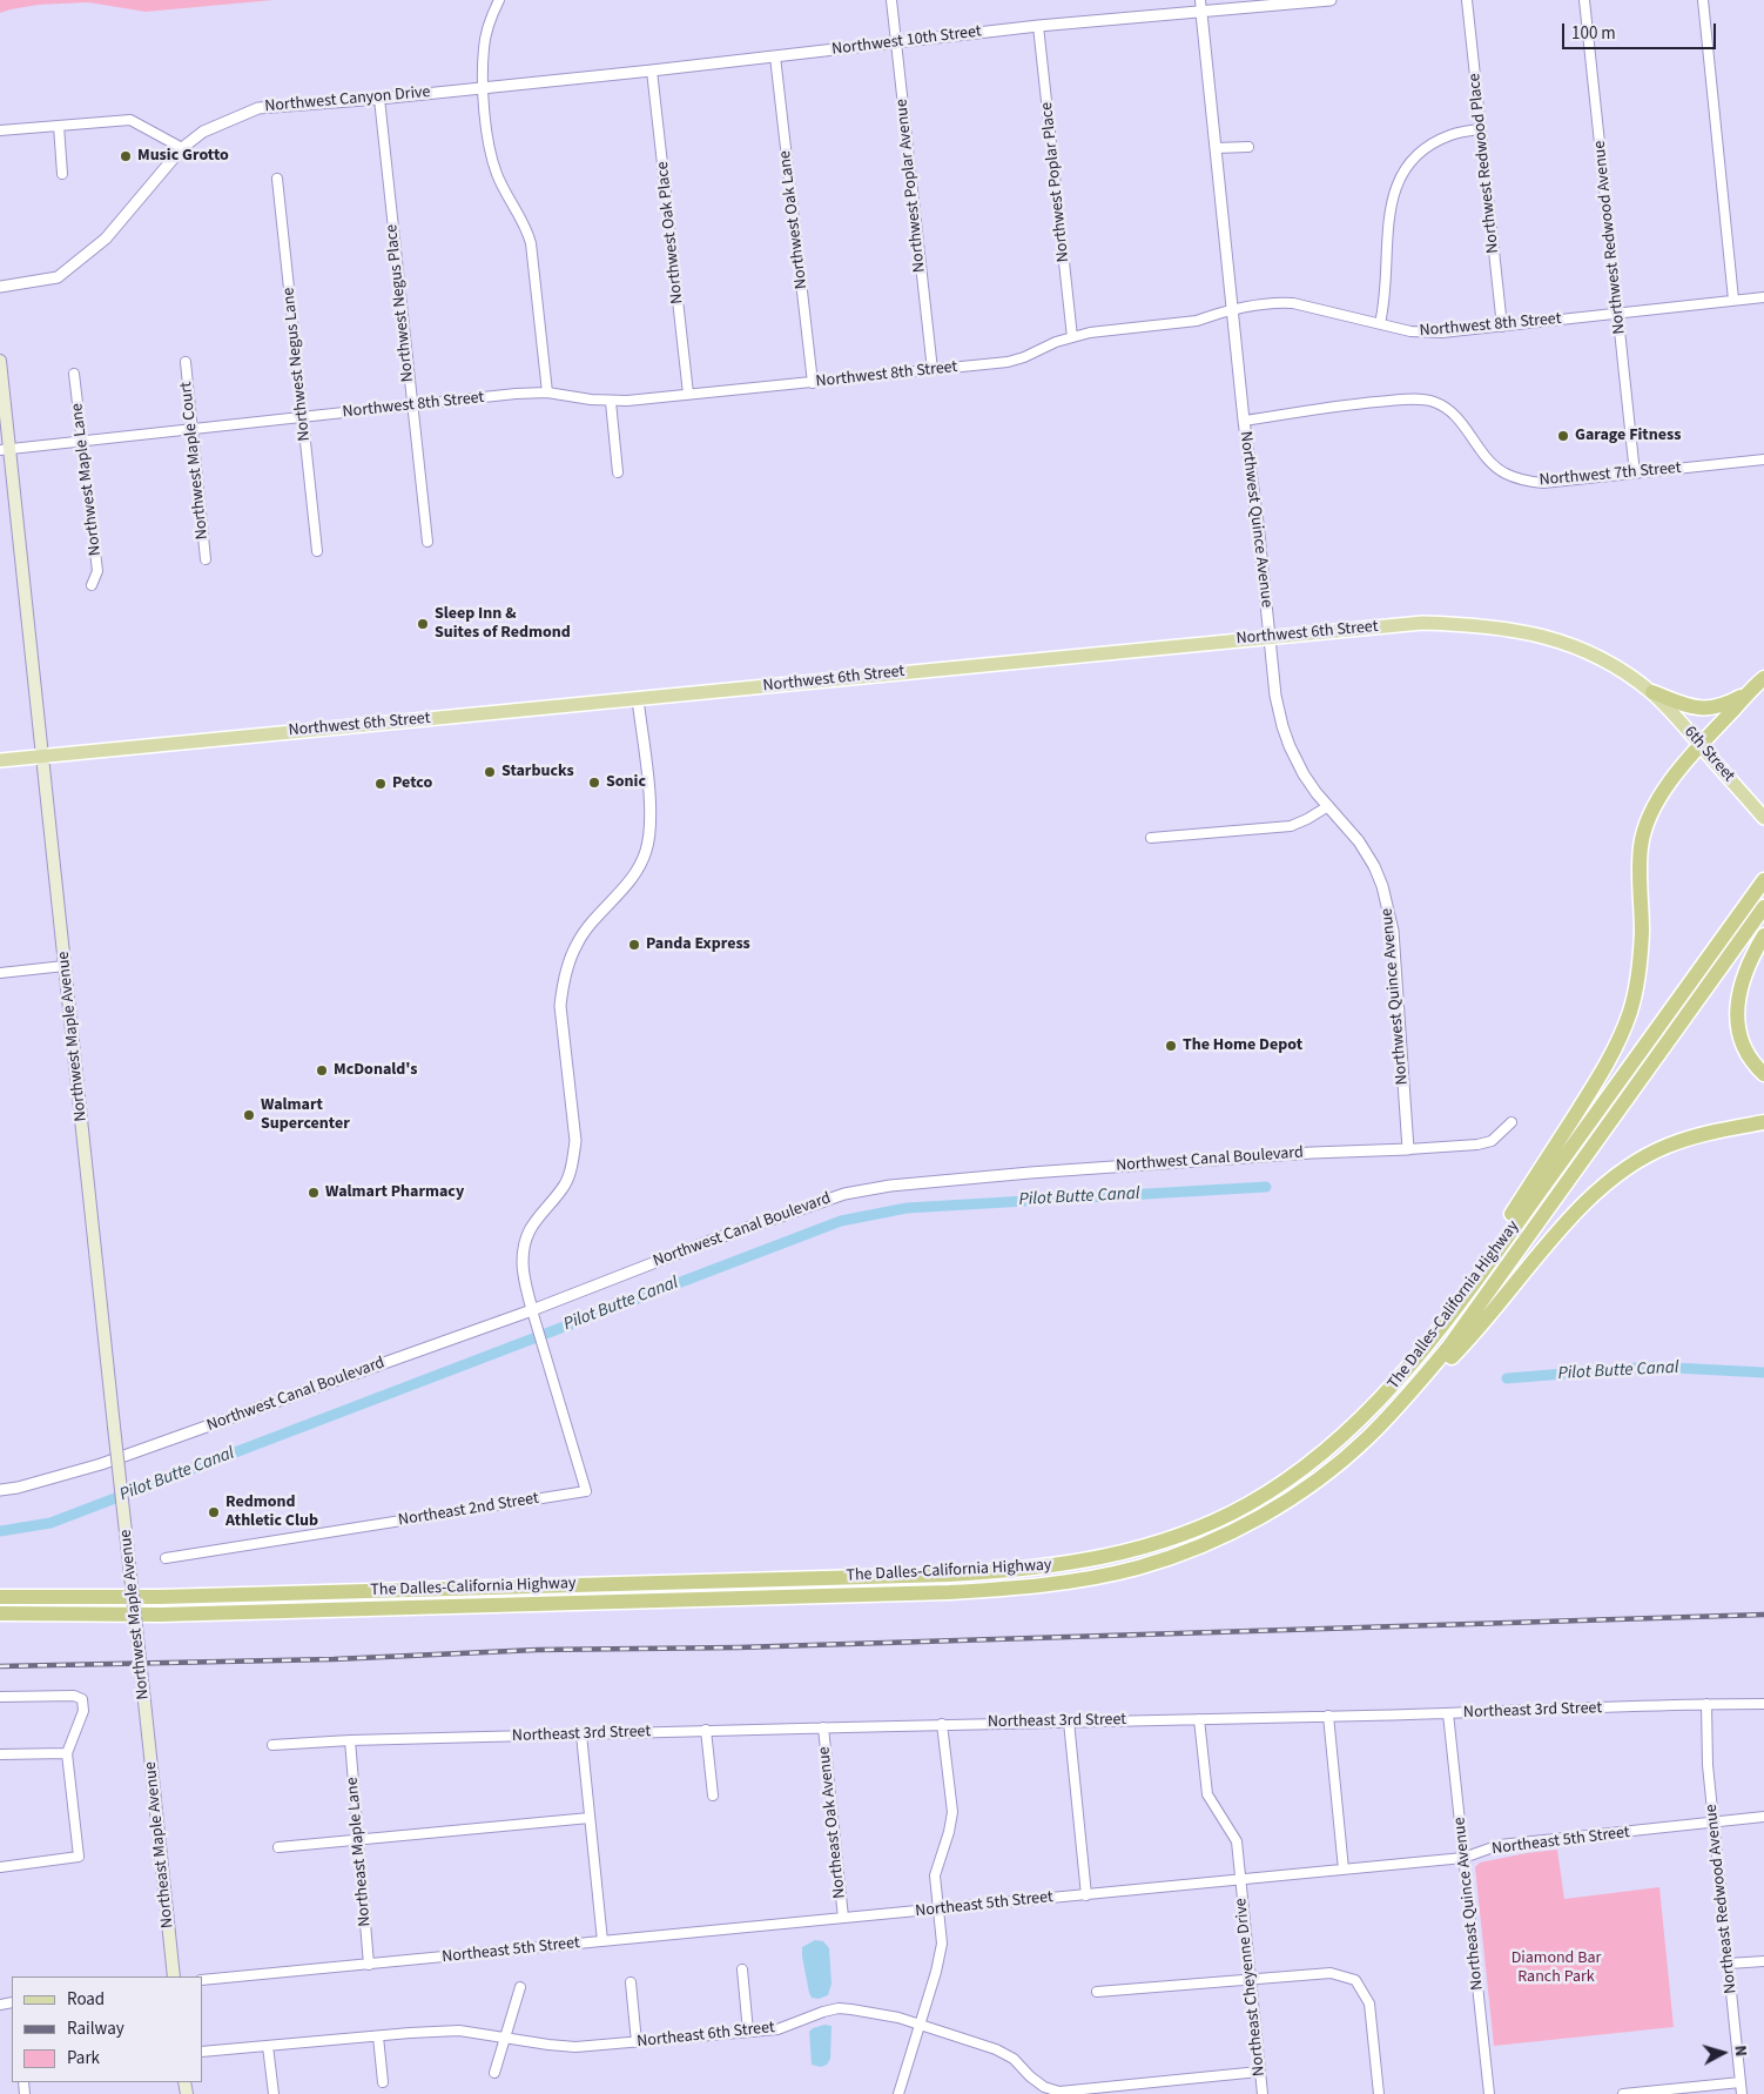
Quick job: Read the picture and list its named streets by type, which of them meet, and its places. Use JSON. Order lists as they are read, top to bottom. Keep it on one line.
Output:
{"streets":{"highway":["The Dalles-California Highway"],"main road":["Northwest 6th Street","6th Street","Northwest Maple Avenue","Northeast Maple Avenue"],"street":["Northwest 10th Street","Northwest Canyon Drive","Northwest Redwood Place","Northwest Poplar Place","Northwest Poplar Avenue","Northwest Oak Lane","Northwest Oak Place","Northwest Redwood Avenue","Northwest Negus Place","Northwest 8th Street","Northwest Negus Lane","Northwest Maple Court","Northwest 7th Street","Northwest Maple Lane","Northwest Quince Avenue","Northwest Canal Boulevard","Northeast 2nd Street","Northeast 3rd Street","Northeast Oak Avenue","Northeast 5th Street","Northeast Maple Lane","Northeast Redwood Avenue","Northeast Quince Avenue","Northeast Cheyenne Drive","Northeast 6th Street"]},"crossings":[["Northwest 10th Street","Northwest Canyon Drive"],["Northwest 10th Street","Northwest Poplar Place"],["Northwest 10th Street","Northwest Poplar Avenue"],["Northwest 10th Street","Northwest Oak Lane"],["Northwest 10th Street","Northwest Oak Place"],["Northwest 10th Street","Northwest Quince Avenue"],["Northwest Canyon Drive","Northwest Negus Place"],["Northwest Redwood Place","Northwest 8th Street"],["Northwest Poplar Place","Northwest 8th Street"],["Northwest Poplar Avenue","Northwest 8th Street"],["Northwest Oak Lane","Northwest 8th Street"],["Northwest Oak Place","Northwest 8th Street"],["Northwest Redwood Avenue","Northwest 8th Street"],["Northwest Redwood Avenue","Northwest 7th Street"],["Northwest Negus Place","Northwest 8th Street"],["Northwest 8th Street","Northwest Negus Lane"],["Northwest 8th Street","Northwest Maple Court"],["Northwest 8th Street","Northwest Maple Lane"],["Northwest 8th Street","Northwest Quince Avenue"],["Northwest 8th Street","Northwest Maple Avenue"],["Northwest 7th Street","Northwest Quince Avenue"],["Northwest Quince Avenue","Northwest 6th Street"],["Northwest Quince Avenue","Northwest Canal Boulevard"],["Northwest 6th Street","6th Street"],["Northwest 6th Street","Northwest Maple Avenue"],["Northwest Maple Avenue","Northeast Maple Avenue"],["Northwest Canal Boulevard","Northeast 2nd Street"],["Northeast 3rd Street","Northeast Oak Avenue"],["Northeast 3rd Street","Northeast Maple Lane"],["Northeast 3rd Street","Northeast Redwood Avenue"],["Northeast 3rd Street","Northeast Quince Avenue"],["Northeast 3rd Street","Northeast Cheyenne Drive"],["Northeast Oak Avenue","Northeast 5th Street"],["Northeast 5th Street","Northeast Maple Lane"],["Northeast 5th Street","Northeast Redwood Avenue"],["Northeast 5th Street","Northeast Quince Avenue"],["Northeast 5th Street","Northeast Cheyenne Drive"],["Northeast Cheyenne Drive","Northeast 6th Street"]],"water":["Pilot Butte Canal"],"parks":["Diamond Bar Ranch Park"],"places":["Music Grotto","Garage Fitness","Sleep Inn & Suites of Redmond","Starbucks","Sonic","Petco","Panda Express","The Home Depot","McDonald's","Walmart Supercenter","Walmart Pharmacy","Redmond Athletic Club"],"legend":["Road","Railway","Park"],"scale_bar":"100 m","north":"right"}
